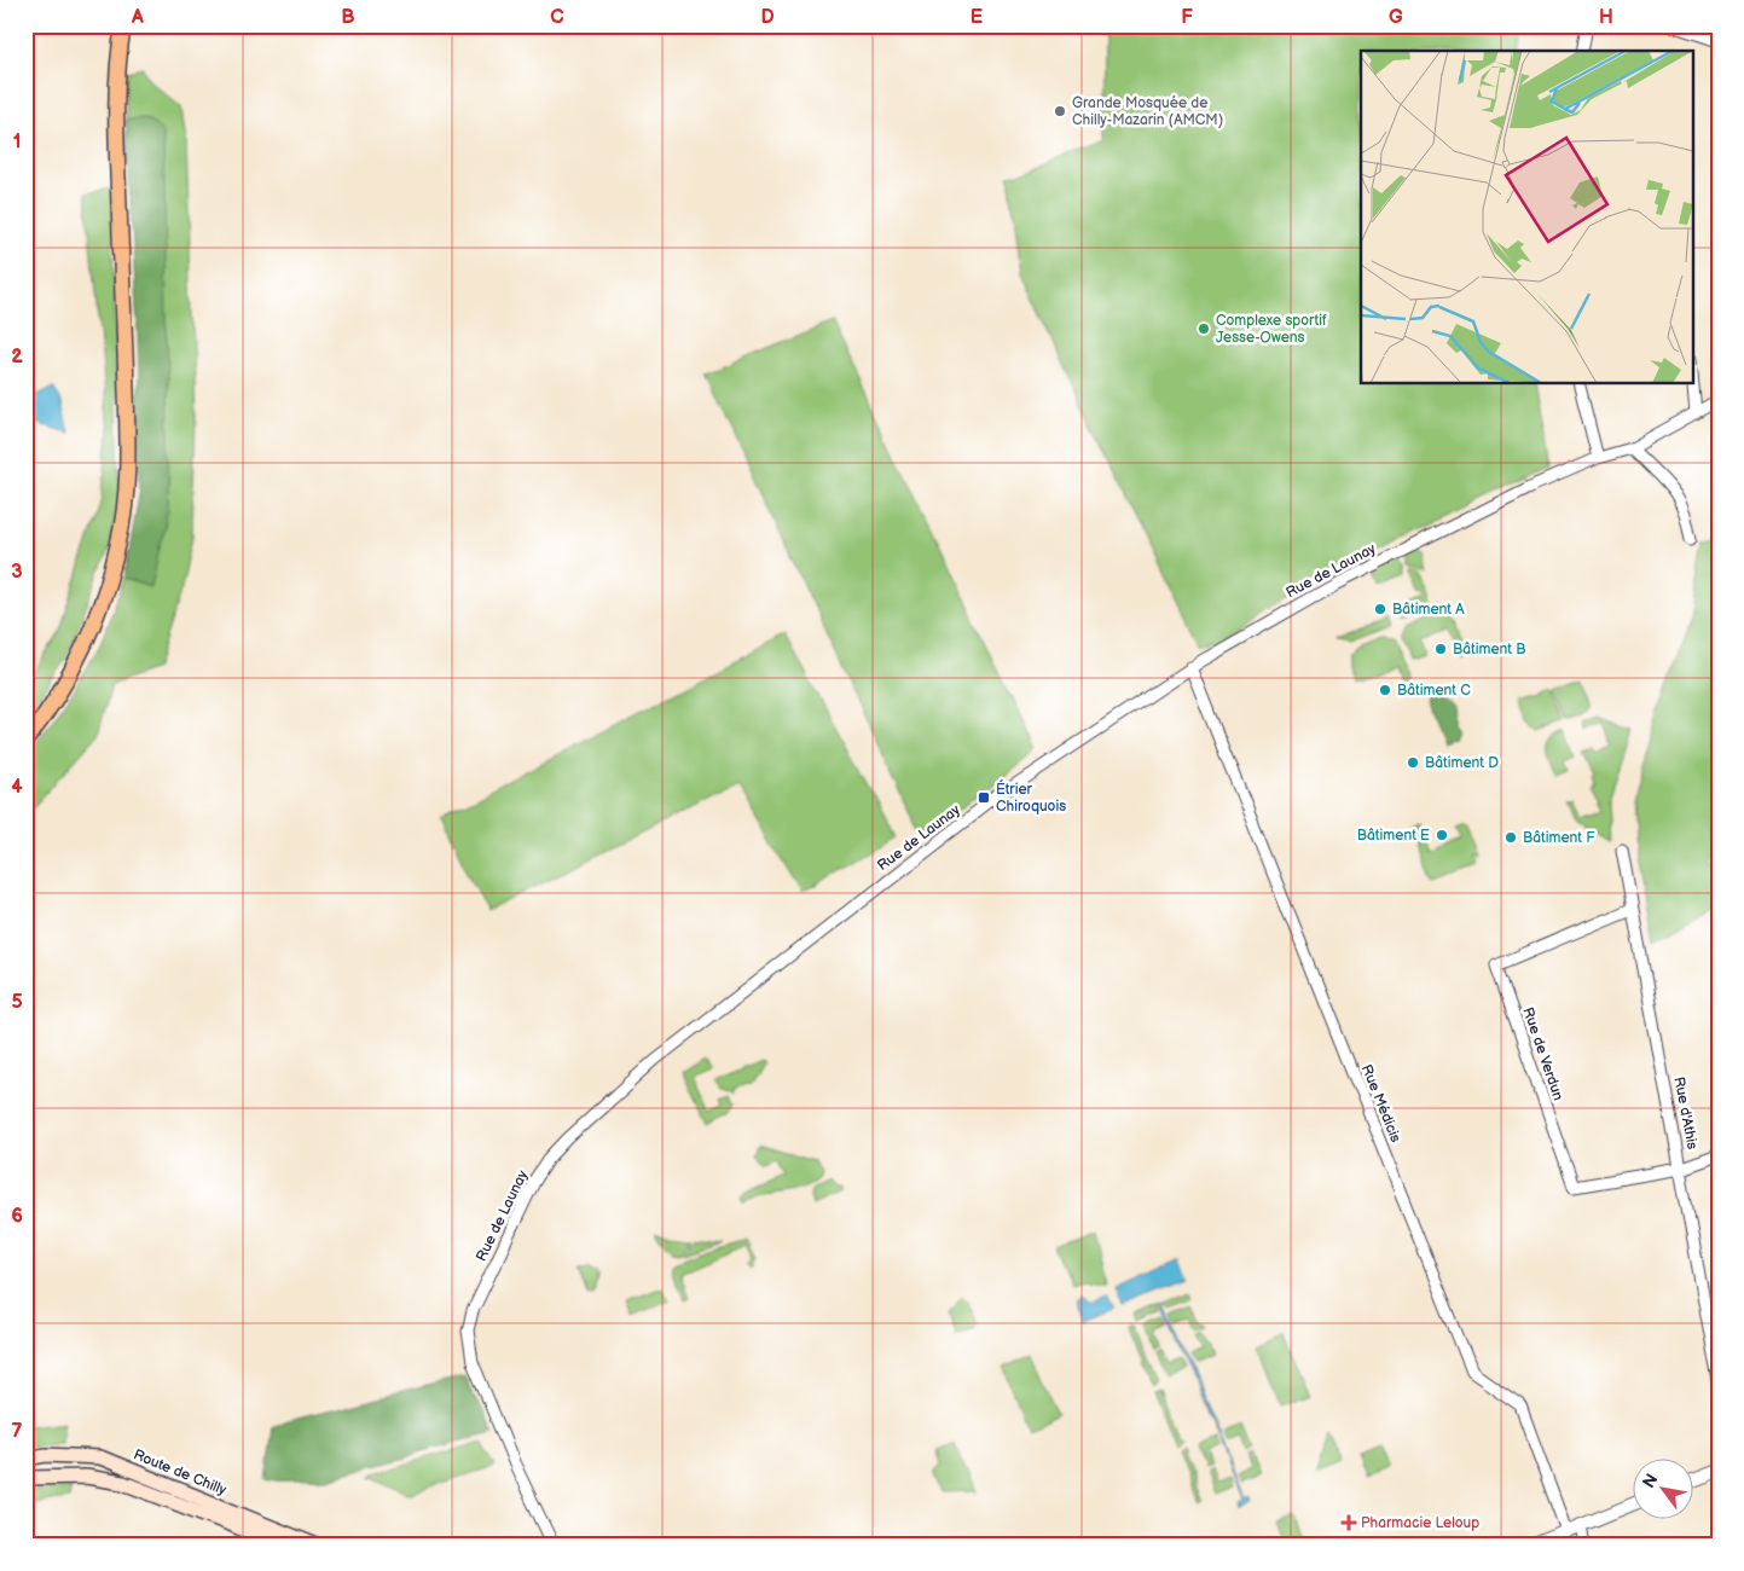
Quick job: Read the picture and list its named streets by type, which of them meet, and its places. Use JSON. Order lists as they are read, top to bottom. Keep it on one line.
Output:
{"streets":{"main road":["Route de Chilly"],"street":["Rue de Launay","Rue de Verdun","Rue Médicis","Rue d'Athis"]},"crossings":[["Rue de Launay","Rue Médicis"],["Rue de Verdun","Rue d'Athis"]],"places":{"other":["Grande Mosquée de Chilly-Mazarin (AMCM)","Complexe sportif Jesse-Owens","Bâtiment A","Bâtiment B","Bâtiment C","Bâtiment D","Bâtiment E","Bâtiment F"],"transit":["Étrier Chiroquois"],"health":["Pharmacie Leloup"]},"north":"top left","grid":{"columns":["A","B","C","D","E","F","G","H"],"rows":["1","2","3","4","5","6","7"]}}
